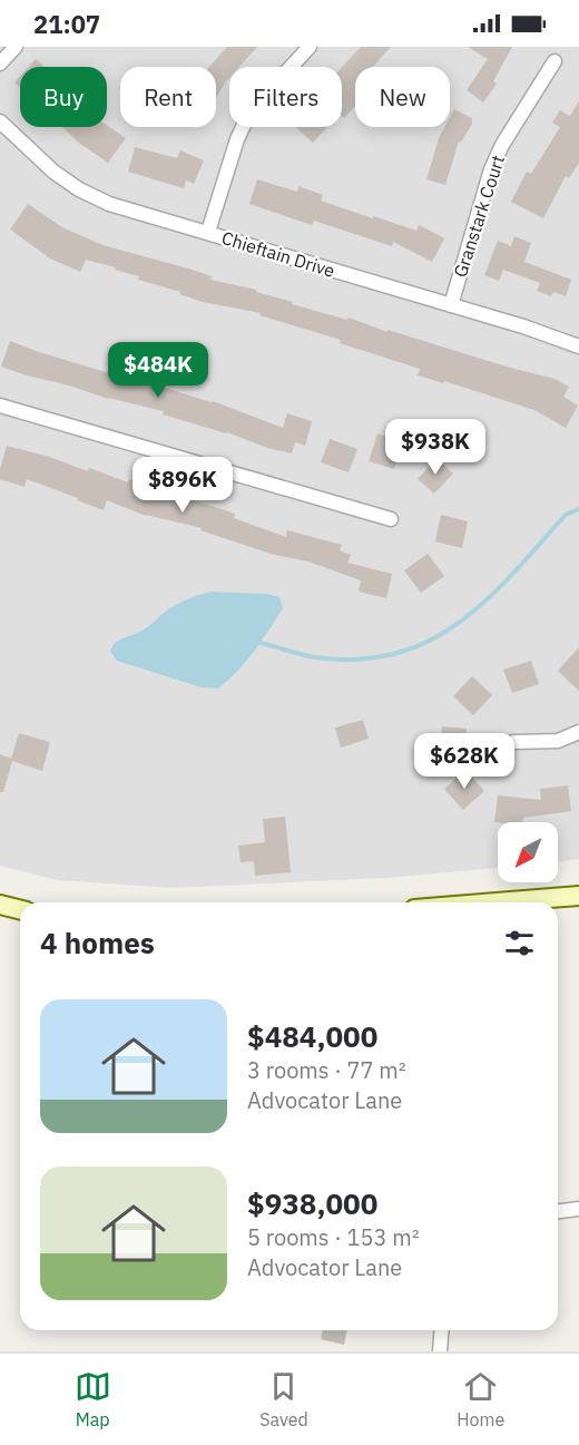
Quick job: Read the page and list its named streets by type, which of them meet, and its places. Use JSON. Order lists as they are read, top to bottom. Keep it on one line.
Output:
{"streets":{"street":["Granstark Court","Chieftain Drive"]},"crossings":[["Granstark Court","Chieftain Drive"]],"north":"bottom left","page":{"status":"21:07","chip":["Buy","Rent","Filters","New"],"price":["$484K","$938K","$896K","$628K"],"heading":"4 homes","list":[{"name":"$484,000","note":"3 rooms · 77 m² · Advocator Lane"},{"name":"$938,000","note":"5 rooms · 153 m² · Advocator Lane"}],"tabs":["Map","Saved","Home"]}}
